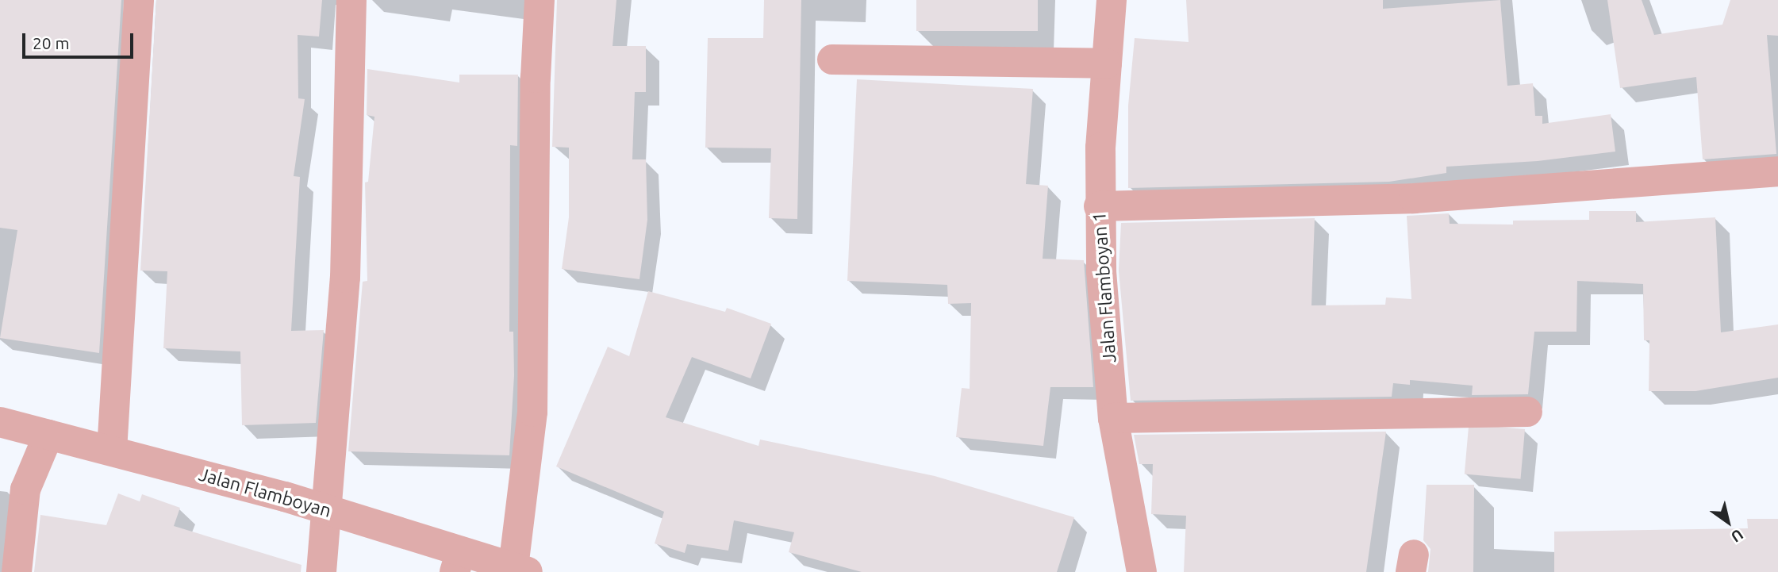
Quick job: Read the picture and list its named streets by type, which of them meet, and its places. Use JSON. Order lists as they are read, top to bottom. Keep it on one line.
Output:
{"streets":{"street":["Jalan Flamboyan 1","Jalan Flamboyan"]},"scale_bar":"20 m","north":"bottom right"}
